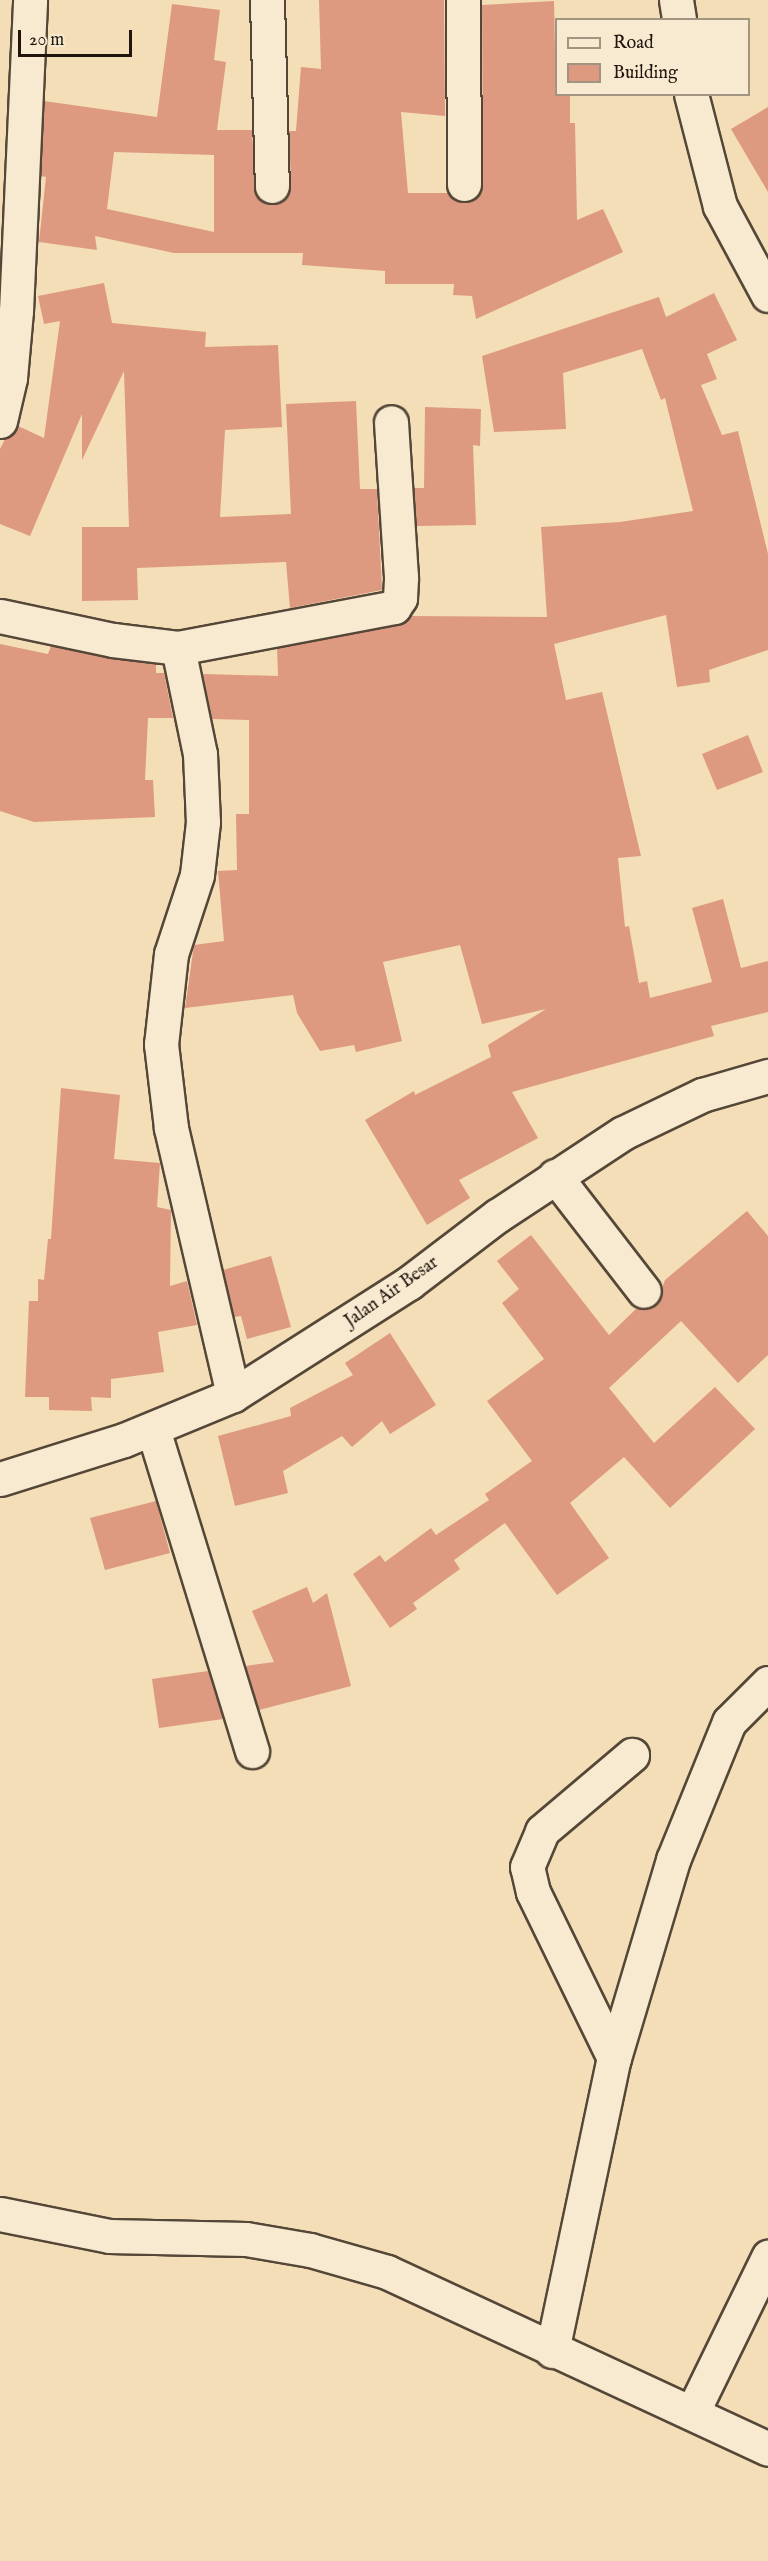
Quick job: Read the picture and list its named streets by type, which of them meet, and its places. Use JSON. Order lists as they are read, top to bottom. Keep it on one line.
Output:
{"streets":{"street":["Jalan Air Besar"]},"legend":["Road","Building"],"scale_bar":"20 m"}
